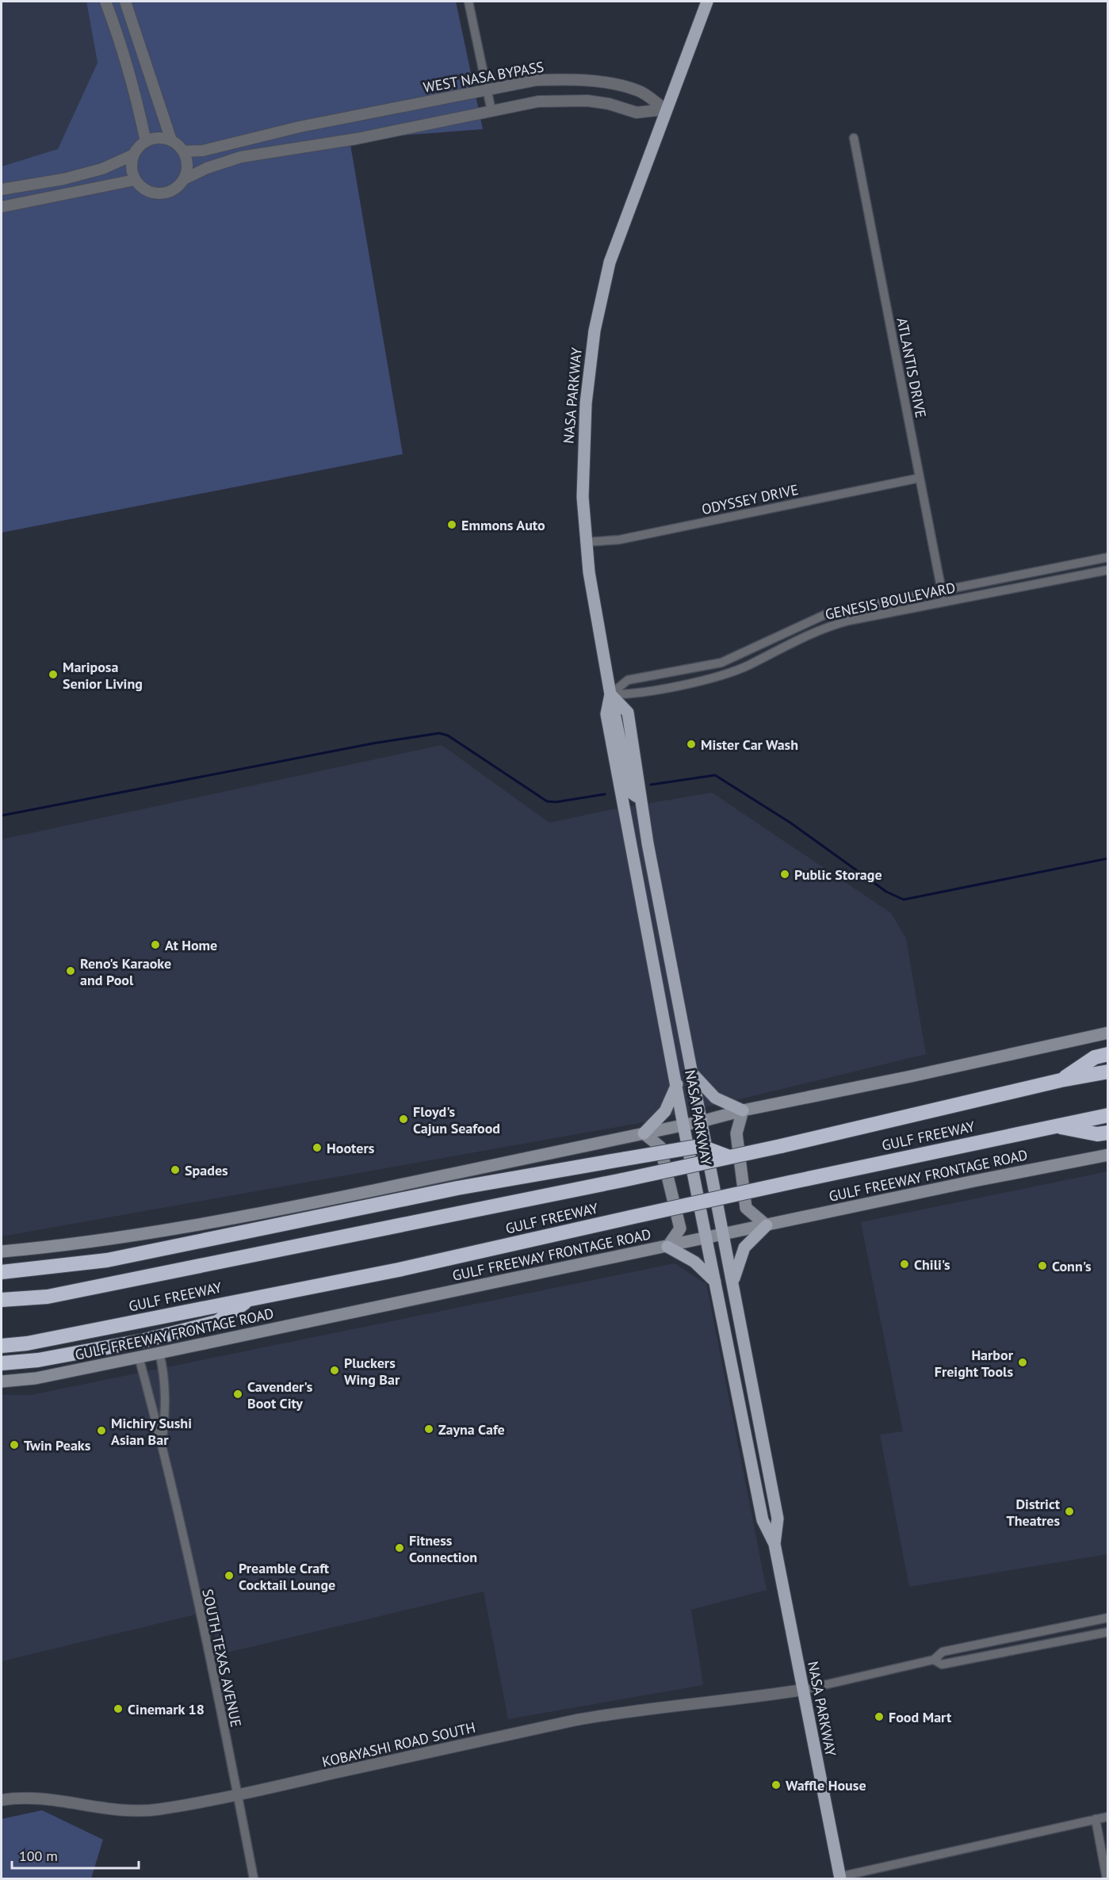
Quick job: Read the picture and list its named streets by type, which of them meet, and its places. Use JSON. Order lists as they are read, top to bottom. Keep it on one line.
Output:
{"streets":{"highway":["GULF FREEWAY"],"main road":["NASA PARKWAY","GULF FREEWAY FRONTAGE ROAD"],"street":["WEST NASA BYPASS","ATLANTIS DRIVE","ODYSSEY DRIVE","GENESIS BOULEVARD","SOUTH TEXAS AVENUE","KOBAYASHI ROAD SOUTH"]},"crossings":[["WEST NASA BYPASS","NASA PARKWAY"],["ATLANTIS DRIVE","ODYSSEY DRIVE"],["ATLANTIS DRIVE","GENESIS BOULEVARD"],["NASA PARKWAY","ODYSSEY DRIVE"],["NASA PARKWAY","GENESIS BOULEVARD"],["NASA PARKWAY","GULF FREEWAY FRONTAGE ROAD"],["NASA PARKWAY","KOBAYASHI ROAD SOUTH"],["GULF FREEWAY FRONTAGE ROAD","SOUTH TEXAS AVENUE"],["SOUTH TEXAS AVENUE","KOBAYASHI ROAD SOUTH"]],"places":["Emmons Auto","Mariposa Senior Living","Mister Car Wash","Public Storage","At Home","Reno's Karaoke and Pool","Floyd's Cajun Seafood","Hooters","Spades","Chili's","Conn's","Harbor Freight Tools","Pluckers Wing Bar","Cavender's Boot City","Zayna Cafe","Michiry Sushi Asian Bar","Twin Peaks","District Theatres","Fitness Connection","Preamble Craft Cocktail Lounge","Cinemark 18","Food Mart","Waffle House"],"scale_bar":"100 m"}
